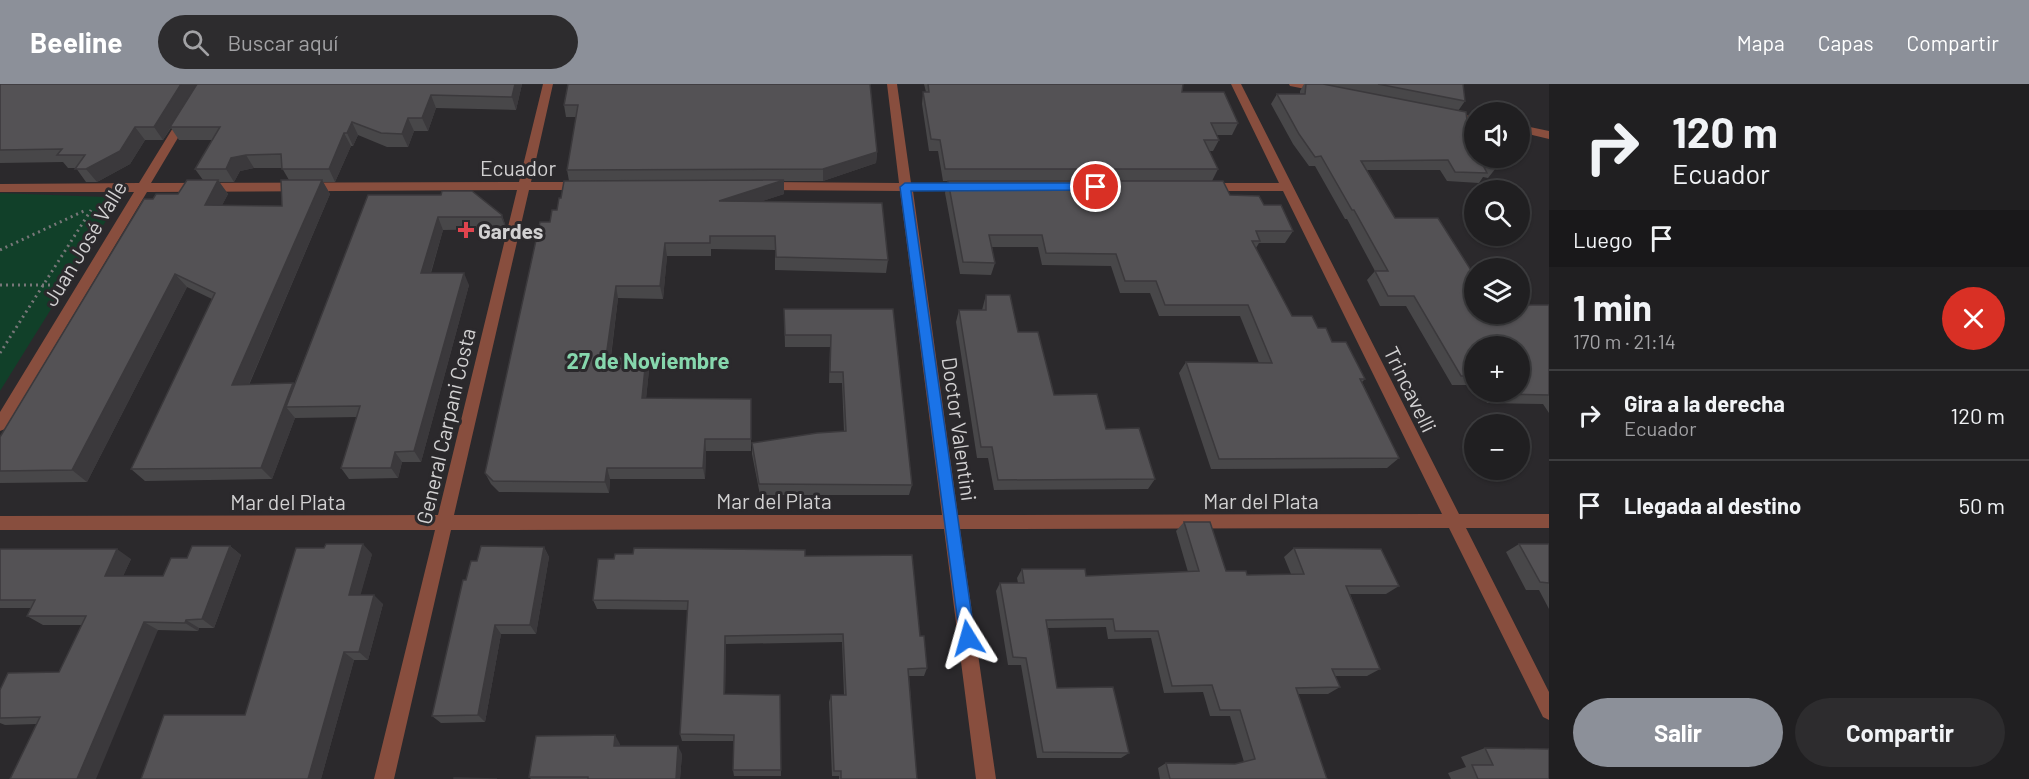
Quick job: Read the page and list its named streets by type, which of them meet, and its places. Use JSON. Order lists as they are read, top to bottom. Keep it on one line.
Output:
{"streets":{"street":["Ecuador","Juan José Valle","Trincavelli","General Carpani Costa","Doctor Valentini","Mar del Plata"]},"crossings":[["Ecuador","Juan José Valle"],["Ecuador","General Carpani Costa"],["Trincavelli","Mar del Plata"],["General Carpani Costa","Mar del Plata"],["Doctor Valentini","Mar del Plata"]],"districts":["27 de Noviembre"],"places":{"health":["Gardes"]},"page":{"header":"Beeline","search":"Buscar aquí","nav":["Mapa","Capas","Compartir"],"turn":["120 m","Ecuador"],"map_buttons":["+","−"],"then":"Luego","heading":["1 min","170 m · 21:14"],"list":[{"name":"Gira a la derecha","note":"Ecuador","value":"120 m"},{"name":"Llegada al destino","value":"50 m"}],"buttons":["Salir","Compartir"]}}
